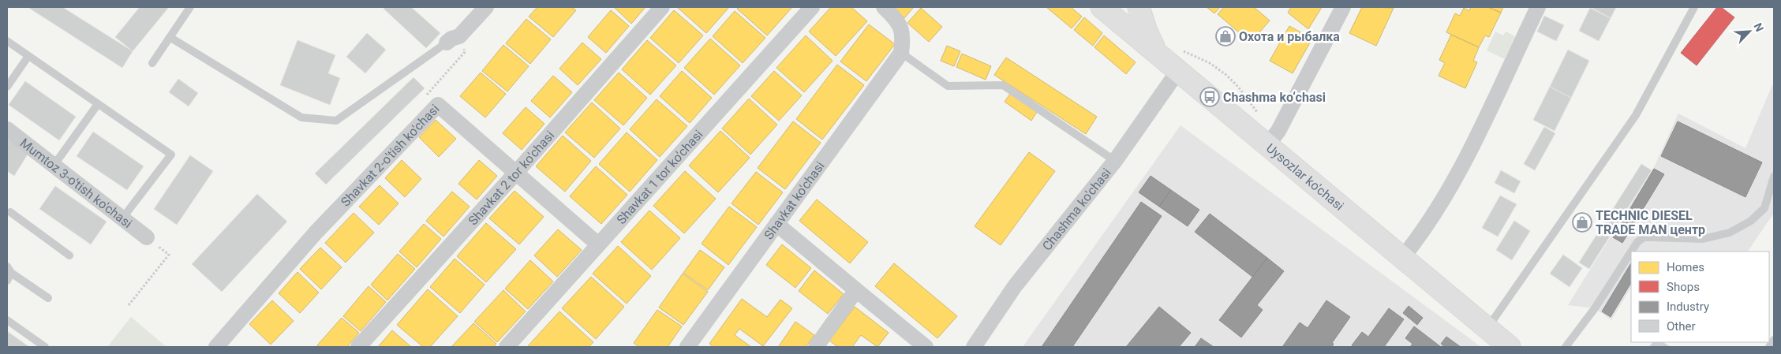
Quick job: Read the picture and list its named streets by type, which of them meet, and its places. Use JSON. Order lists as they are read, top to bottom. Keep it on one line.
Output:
{"streets":{"main road":["Uysozlar ko'chasi"],"street":["Shavkat 2-o'tish ko'chasi","Shavkat 1 tor ko'chasi","Shavkat 2 tor ko'chasi","Mumtoz 3-o'tish ko'chasi","Shavkat ko'chasi","Chashma ko'chasi"]},"crossings":[["Shavkat 2-o'tish ko'chasi","Shavkat 1 tor ko'chasi"],["Shavkat 2-o'tish ko'chasi","Shavkat 2 tor ko'chasi"],["Uysozlar ko'chasi","Chashma ko'chasi"]],"places":{"shop":["Охота и рыбалка","TECHNIC DIESEL TRADE MAN центр"],"bus stop":["Chashma ko‘chasi"]},"legend":["Homes","Shops","Industry","Other"],"north":"top right"}
